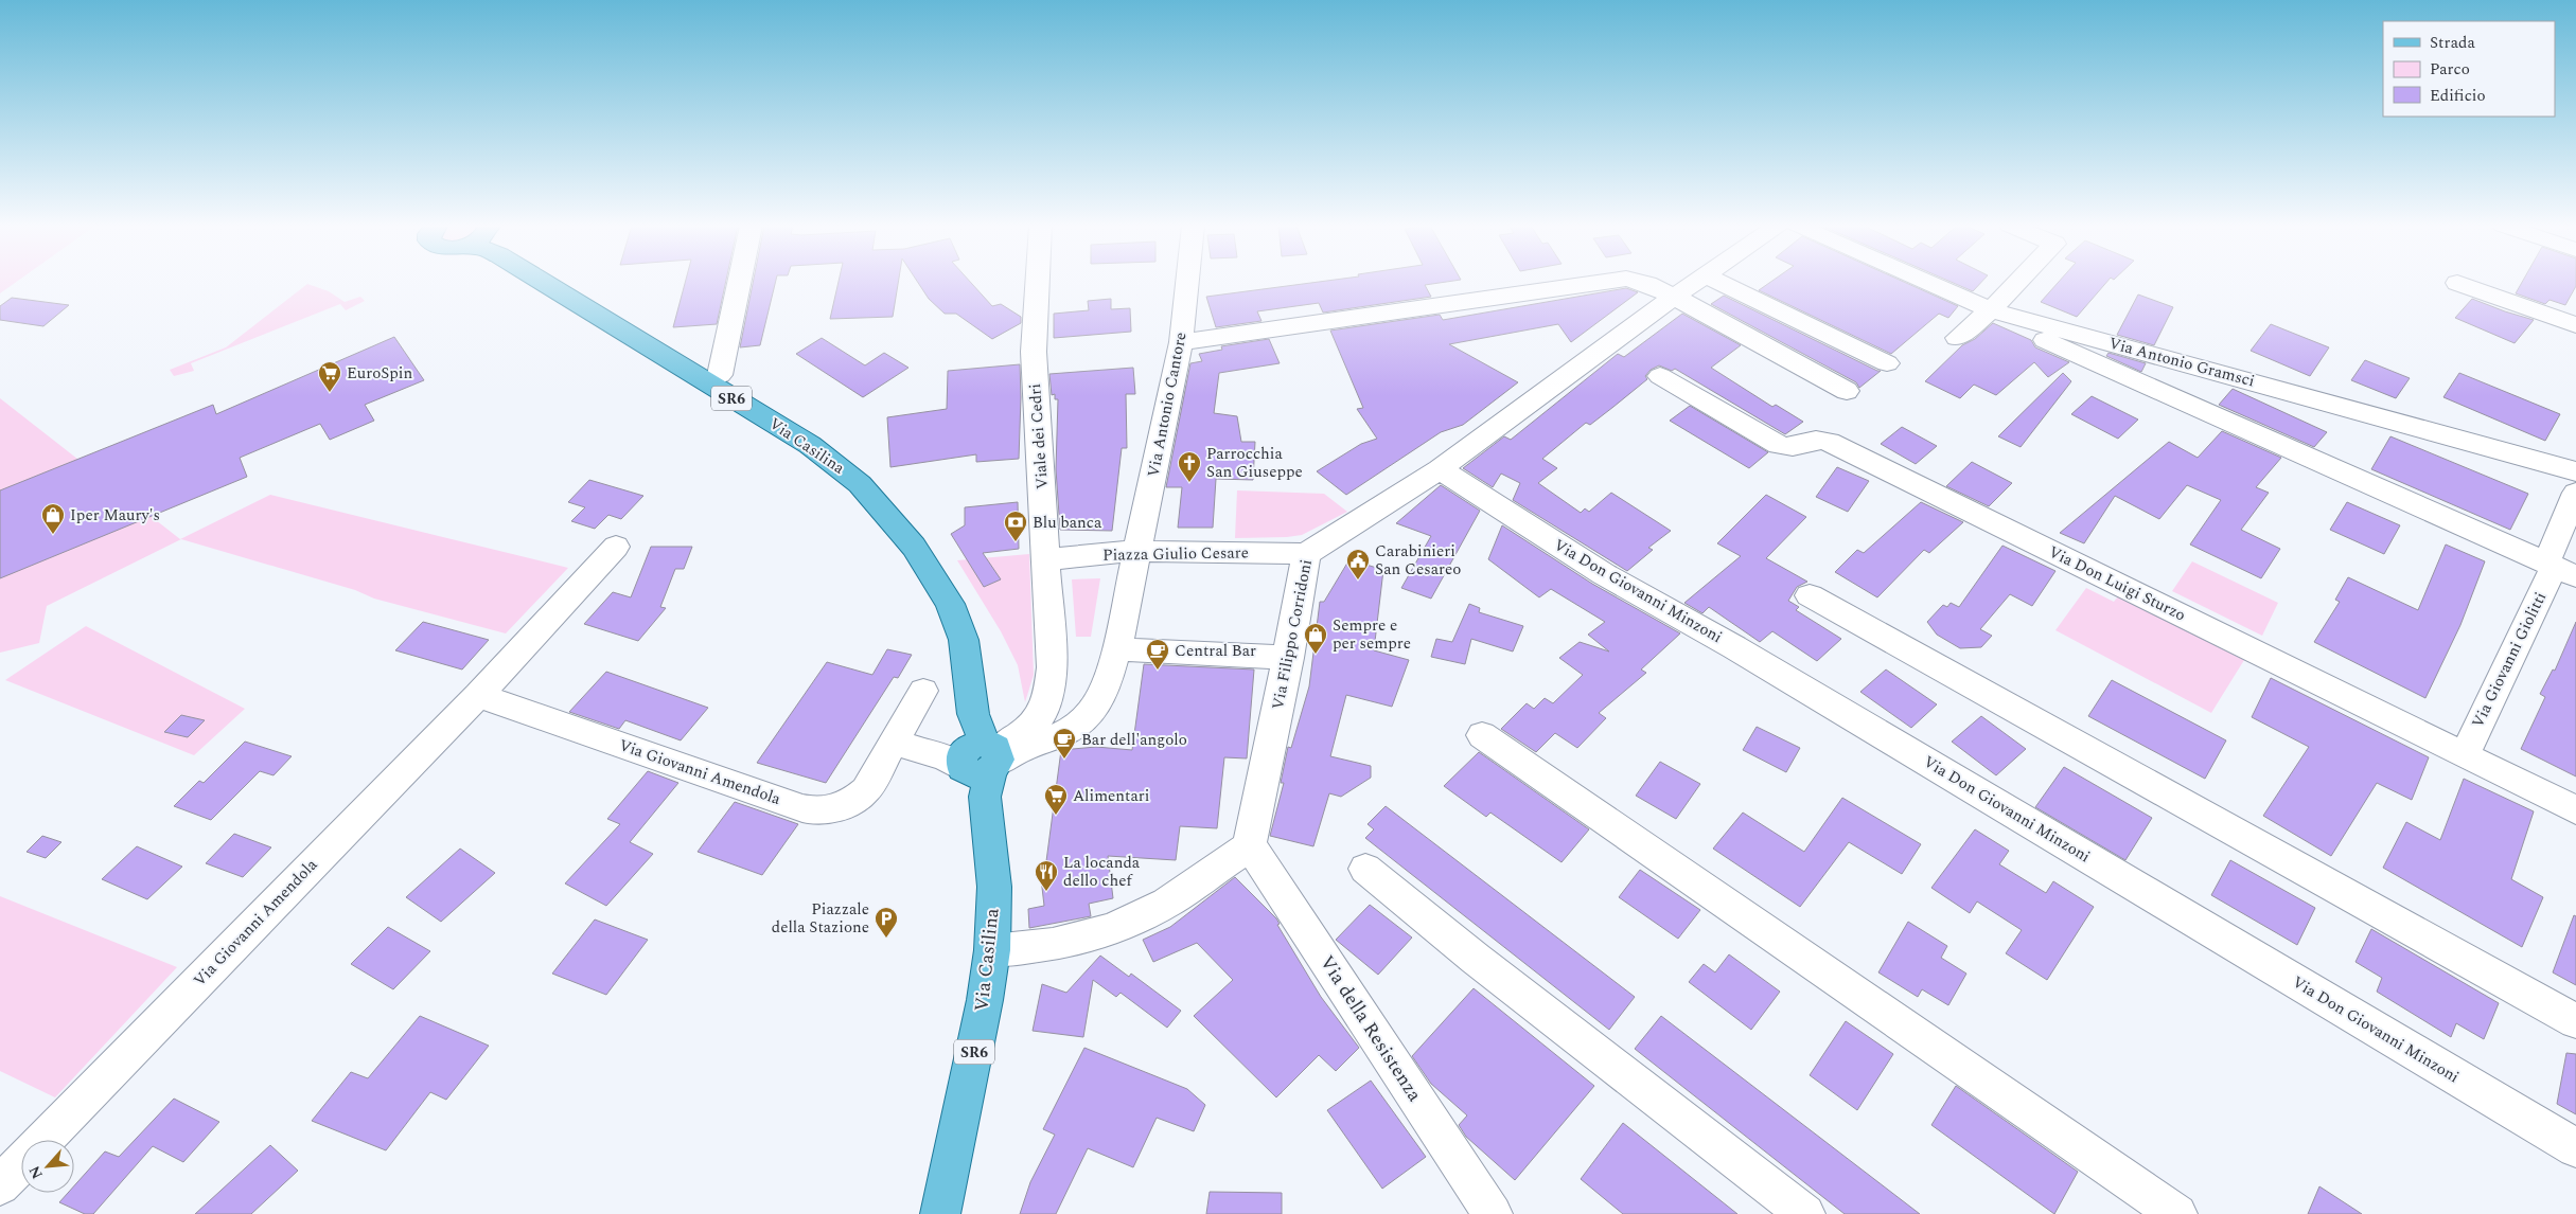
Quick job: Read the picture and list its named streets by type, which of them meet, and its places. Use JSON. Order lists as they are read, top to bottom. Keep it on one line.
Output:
{"streets":{"main road":["SR6","Via Casilina"],"street":["Via Antonio Gramsci","Via Antonio Cantore","Viale dei Cedri","Piazza Giulio Cesare","Via Don Luigi Sturzo","Via Don Giovanni Minzoni","Via Filippo Corridoni","Via Giovanni Giolitti","Via Giovanni Amendola","Via della Resistenza"]},"crossings":[["Via Antonio Cantore","Piazza Giulio Cesare"],["Viale dei Cedri","Via Casilina"],["Viale dei Cedri","Piazza Giulio Cesare"],["Piazza Giulio Cesare","Via Filippo Corridoni"],["Via Don Luigi Sturzo","Via Giovanni Giolitti"],["Via Don Giovanni Minzoni","Via Filippo Corridoni"],["Via Filippo Corridoni","Via della Resistenza"]],"places":{"supermarket":["EuroSpin","Alimentari"],"church":["Parrocchia San Giuseppe"],"shop":["Iper Maury's","Sempre e per sempre"],"bank":["Blu banca"],"public building":["Carabinieri San Cesareo"],"cafe":["Central Bar","Bar dell'angolo"],"restaurant":["La locanda dello chef"],"parking":["Piazzale della Stazione"]},"legend":["Strada","Parco","Edificio"],"north":"bottom left"}
